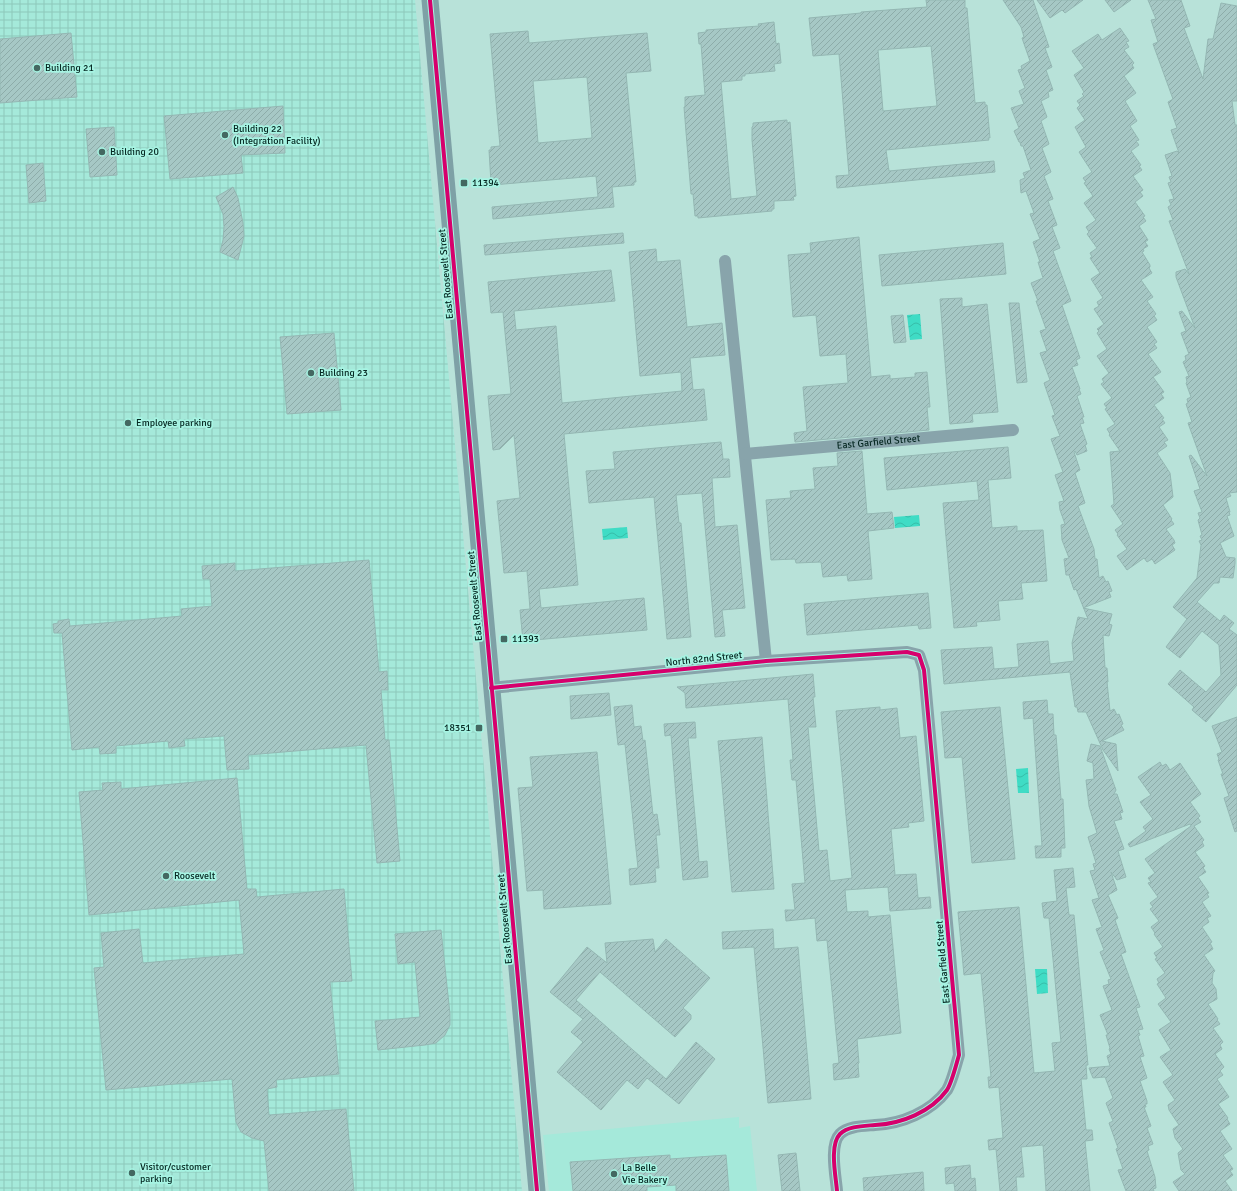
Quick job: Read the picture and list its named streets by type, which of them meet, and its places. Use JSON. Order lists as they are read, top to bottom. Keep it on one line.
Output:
{"streets":{"street":["East Roosevelt Street","East Garfield Street","North 82nd Street"]},"crossings":[["East Roosevelt Street","North 82nd Street"],["East Garfield Street","North 82nd Street"]],"places":{"other":["Building 21","Building 22 (Integration Facility)","Building 20","Building 23","Employee parking","Roosevelt","Visitor/customer parking","La Belle Vie Bakery"],"transit":["11394","11393","18351"]}}
